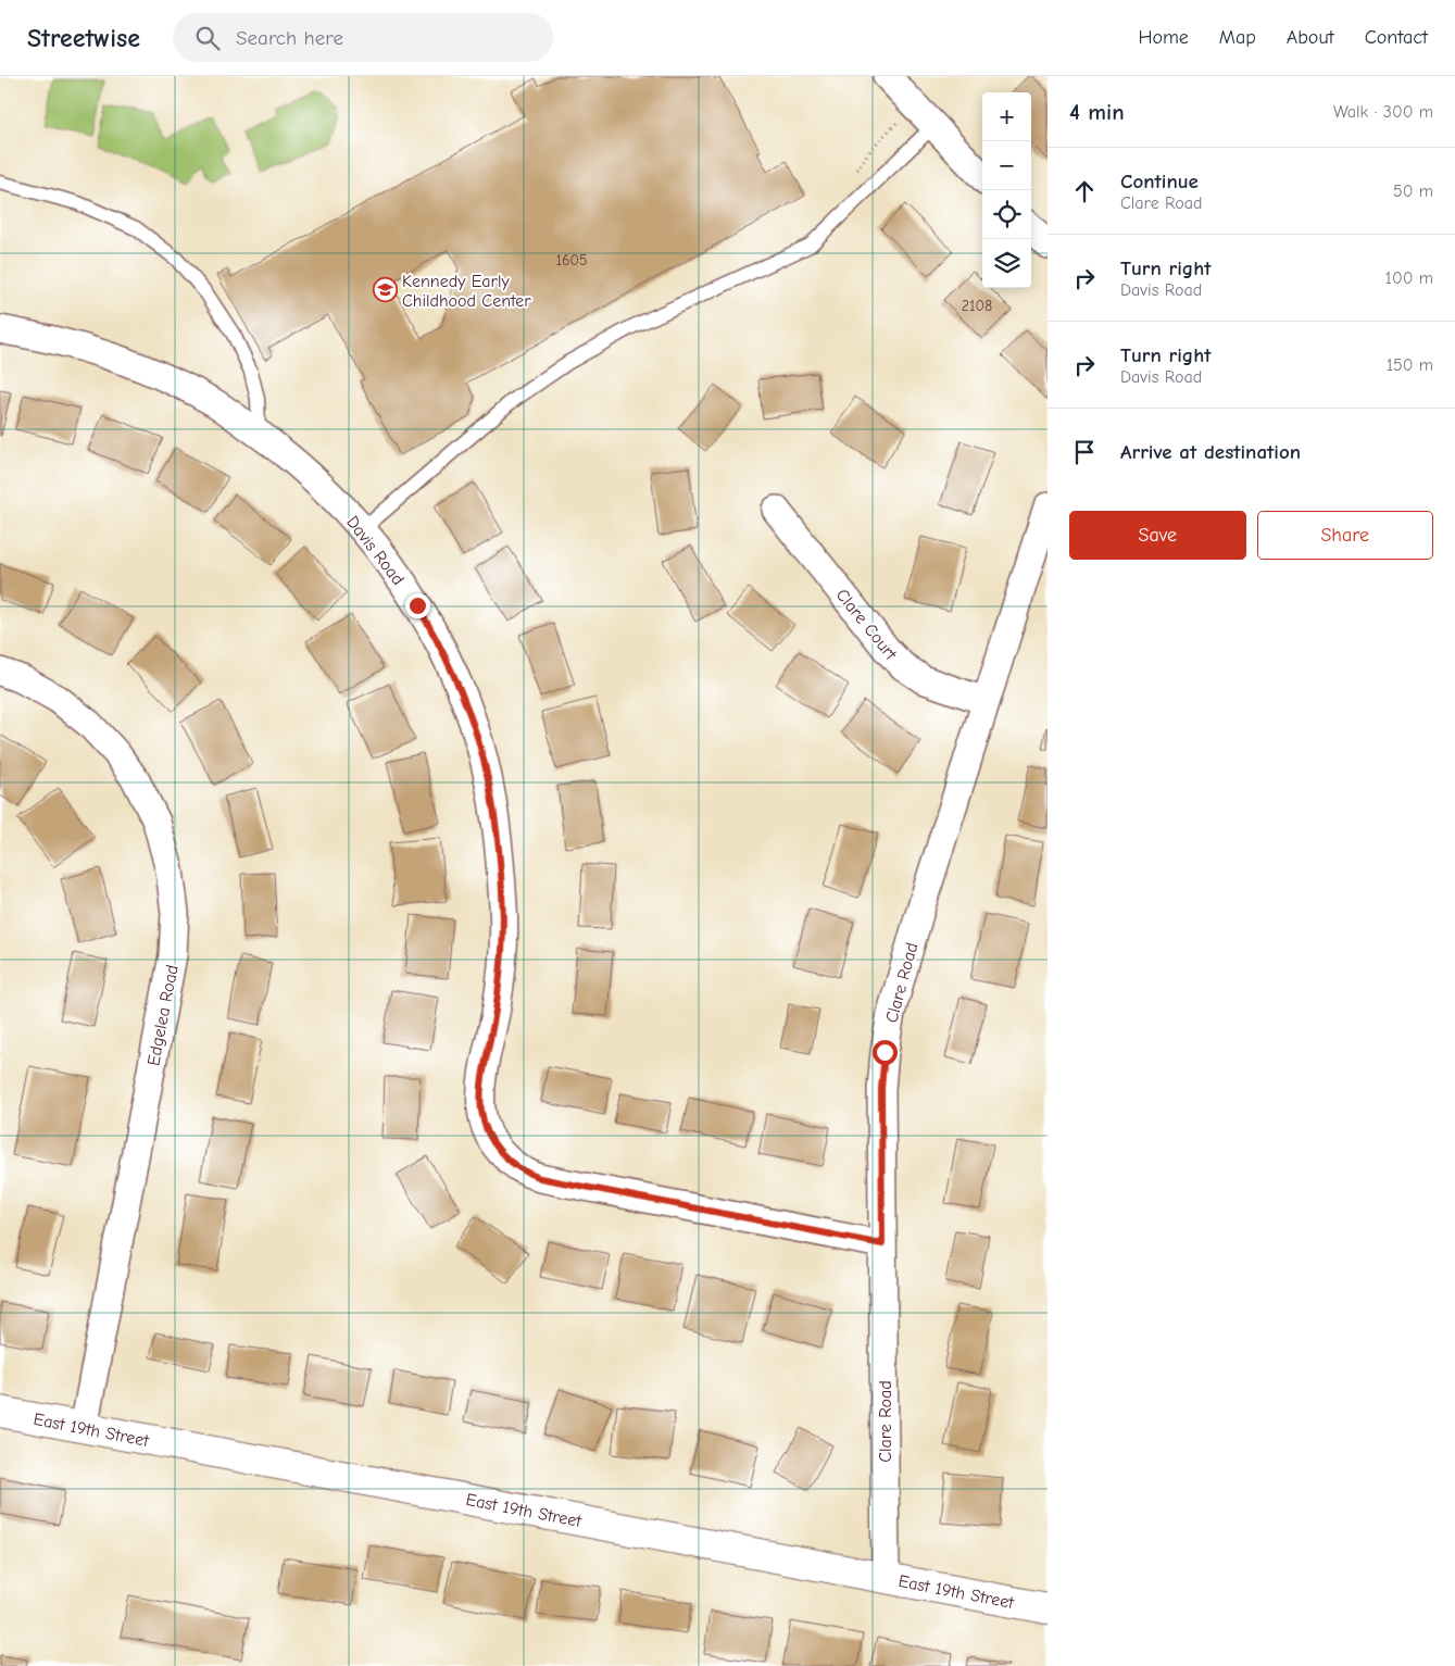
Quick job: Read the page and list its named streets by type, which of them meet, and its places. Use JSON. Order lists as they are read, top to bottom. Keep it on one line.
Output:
{"streets":{"street":["Davis Road","Clare Court","Clare Road","Edgelea Road","East 19th Street"]},"crossings":[["Davis Road","Clare Road"],["Clare Court","Clare Road"],["Clare Road","East 19th Street"],["Edgelea Road","East 19th Street"]],"places":{"school or university":["Kennedy Early Childhood Center"]},"house_numbers":["1605","2108"],"page":{"header":"Streetwise","search":"Search here","nav":["Home","Map","About","Contact"],"heading":["4 min","Walk · 300 m"],"map_buttons":["+","−"],"list":[["Continue","Clare Road","50 m"],["Turn right","Davis Road","100 m"],["Turn right","Davis Road","150 m"],"Arrive at destination"],"buttons":["Save","Share"]}}
